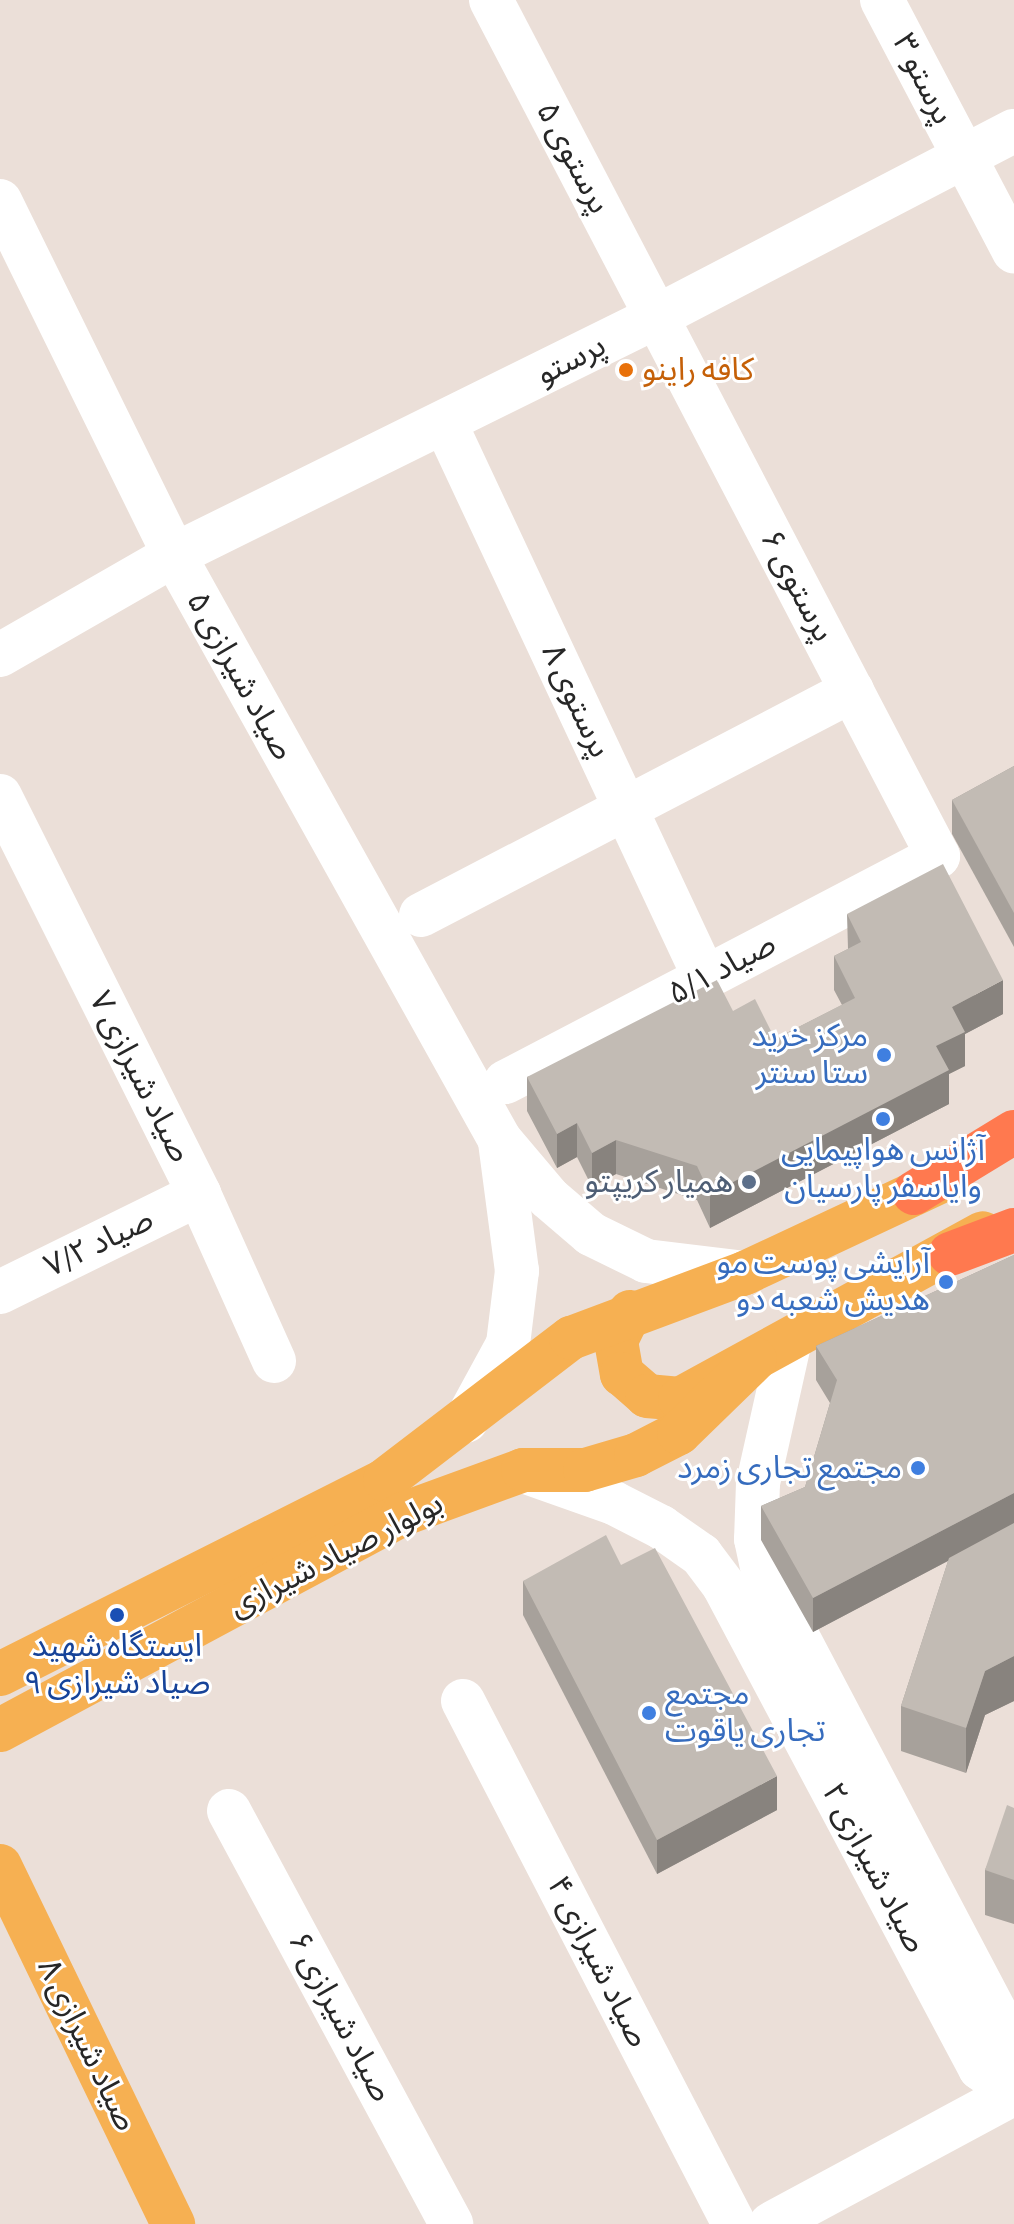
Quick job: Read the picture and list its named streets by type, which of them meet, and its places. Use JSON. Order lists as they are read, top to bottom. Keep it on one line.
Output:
{"streets":{"main road":["بولوار صیاد شیرازی","صیاد شیرازی ۸"],"street":["پرستو ۳","پرستوی ۵","پرستو","پرستوی ۶","صیاد شیرازی ۵","پرستوی ۸","صیاد ۵/۱","صیاد شیرازی ۷","صیاد ۷/۲","صیاد شیرازی ۲","صیاد شیرازی ۴","صیاد شیرازی ۶"]},"crossings":[["پرستو ۳","پرستو"],["پرستوی ۵","پرستو"],["پرستوی ۵","پرستوی ۶"],["پرستو","پرستوی ۶"],["پرستو","صیاد شیرازی ۵"],["پرستو","پرستوی ۸"],["پرستوی ۶","صیاد ۵/۱"],["صیاد شیرازی ۵","بولوار صیاد شیرازی"],["پرستوی ۸","صیاد ۵/۱"],["صیاد شیرازی ۷","صیاد ۷/۲"],["بولوار صیاد شیرازی","صیاد شیرازی ۲"]],"places":["کافه راینو","مرکز خرید ستا سنتر","آژانس هواپیمایی وایاسفر پارسیان","همیار کریپتو","آرایشی پوست مو هدیش شعبه دو","مجتمع تجاری زمرد","ایستگاه شهید صیاد شیرازی ۹","مجتمع تجاری یاقوت"]}
